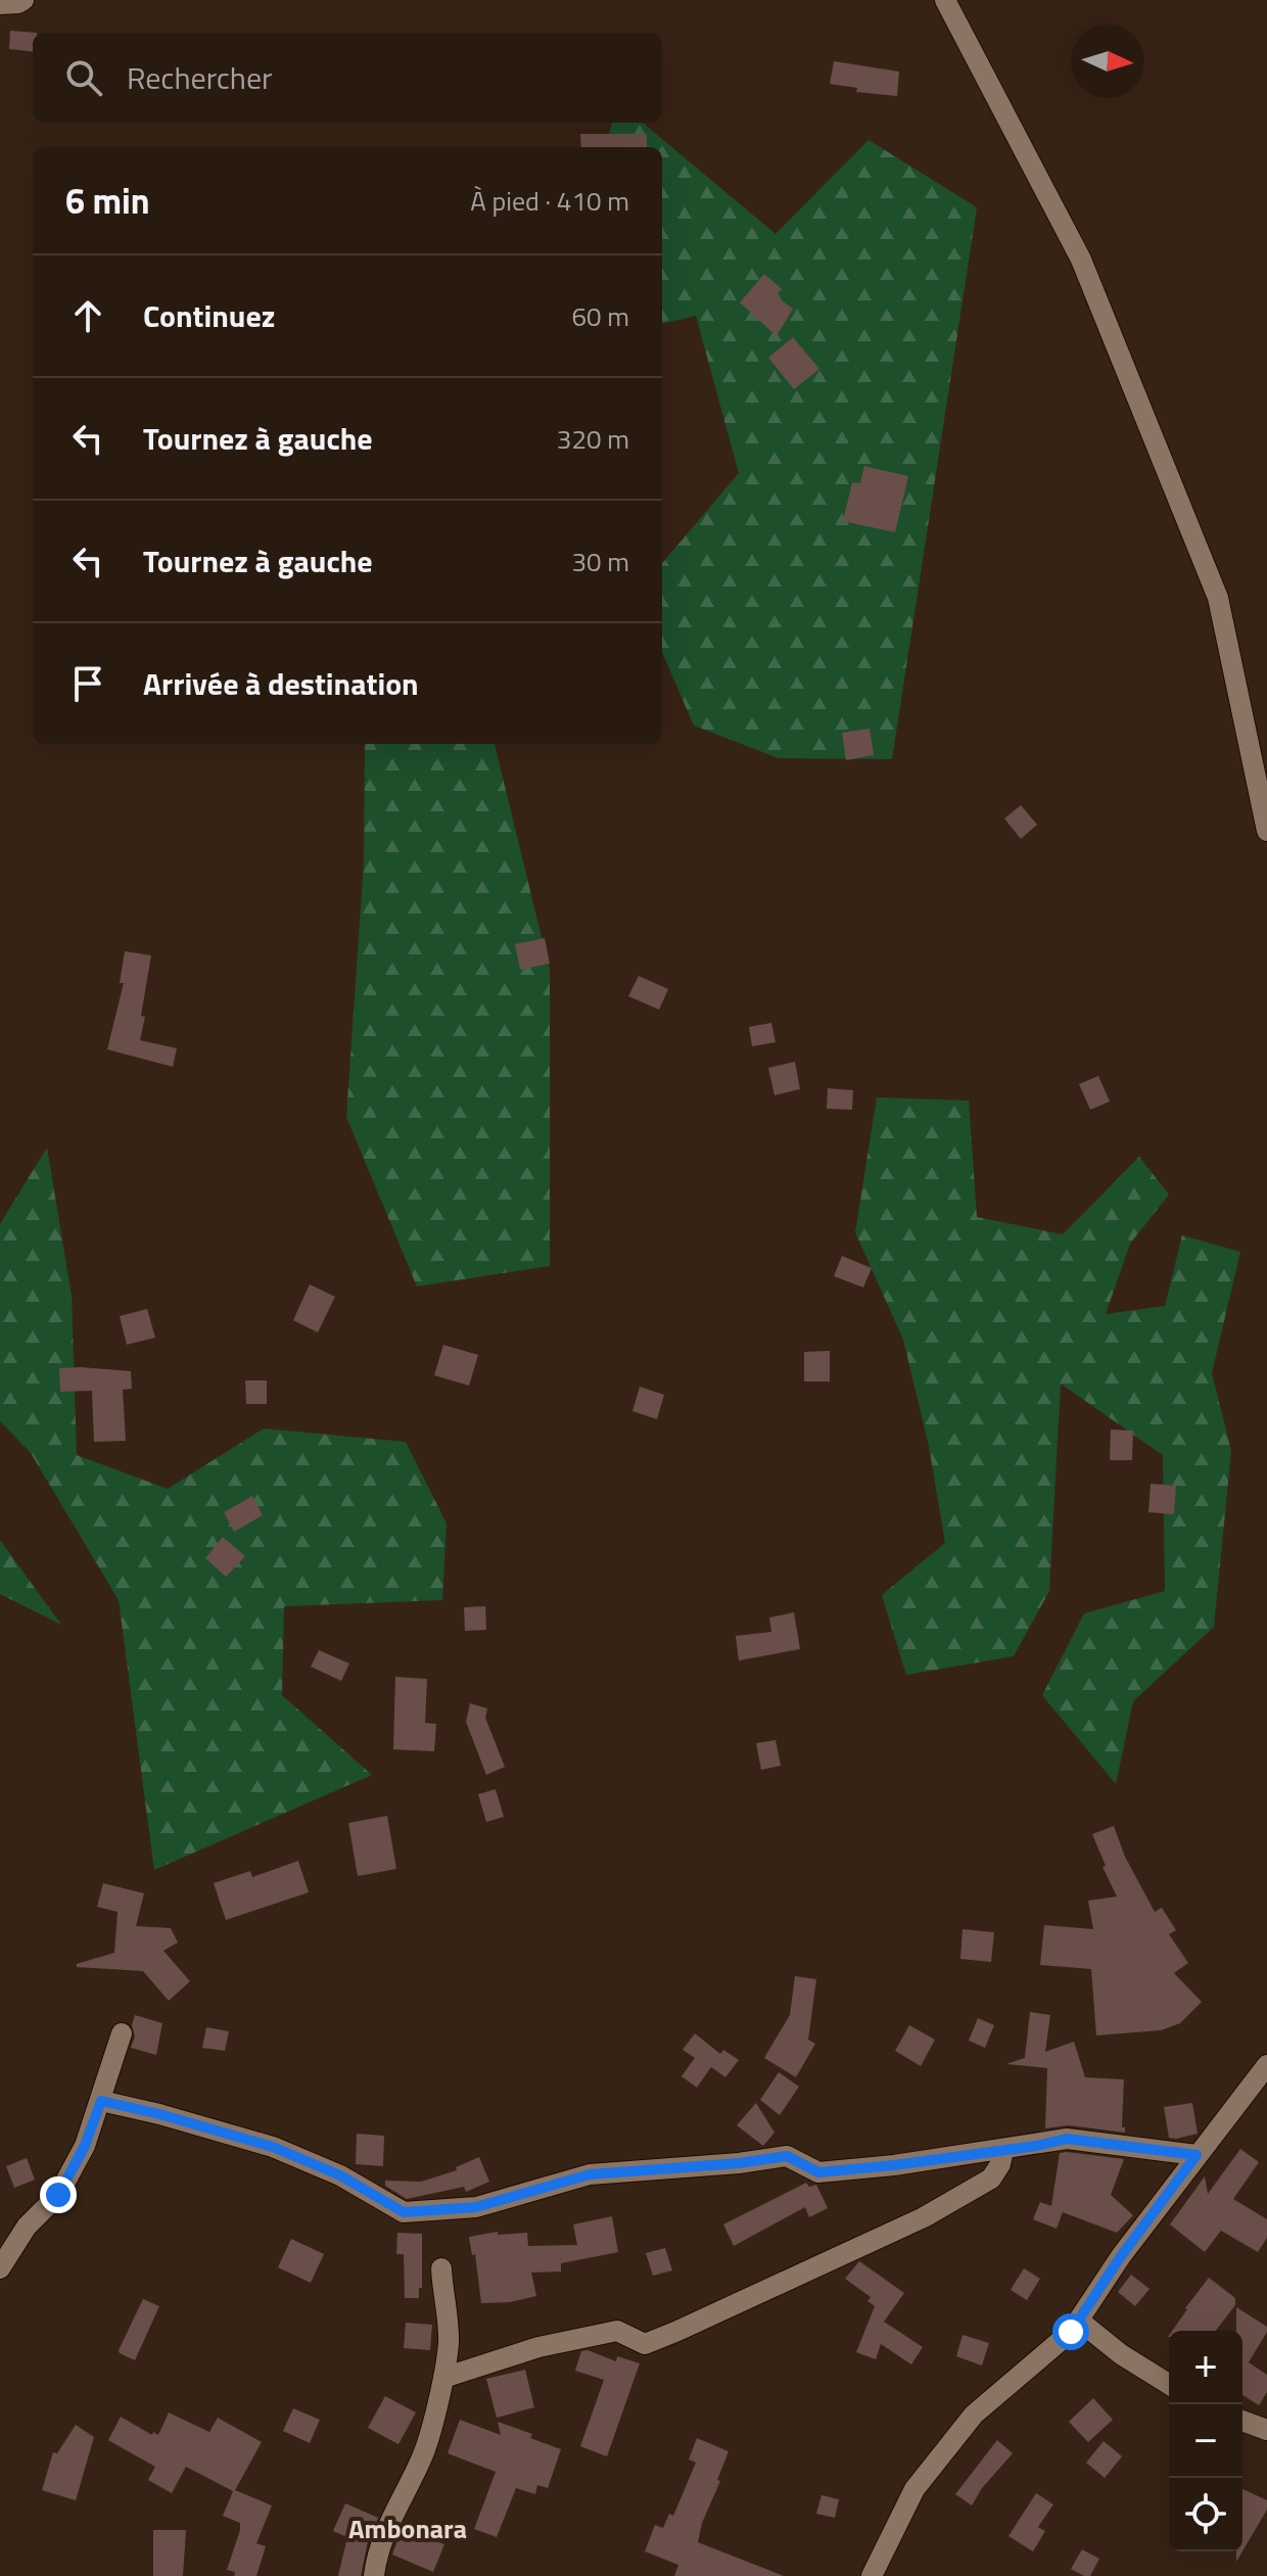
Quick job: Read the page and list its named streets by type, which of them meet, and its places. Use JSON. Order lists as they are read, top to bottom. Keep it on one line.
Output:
{"districts":["Ambonara"],"north":"right","page":{"search":"Rechercher","heading":["6 min","À pied · 410 m"],"list":[["Continuez","60 m"],["Tournez à gauche","320 m"],["Tournez à gauche","30 m"],"Arrivée à destination"],"map_buttons":["+","−"]}}
